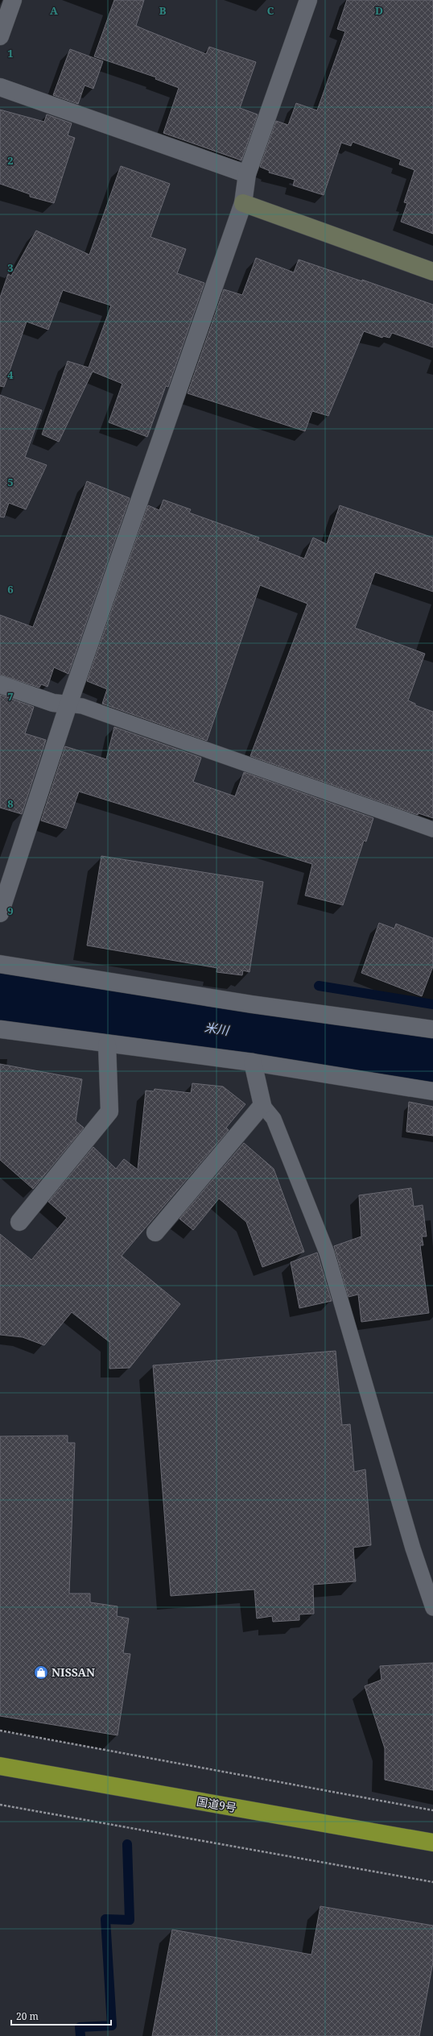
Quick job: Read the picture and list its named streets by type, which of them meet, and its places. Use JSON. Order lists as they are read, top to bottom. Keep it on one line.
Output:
{"streets":{"highway":["国道9号"]},"water":["米川"],"places":{"shop":["NISSAN"]},"scale_bar":"20 m","grid":{"columns":["A","B","C","D"],"rows":["1","2","3","4","5","6","7","8","9"]}}
